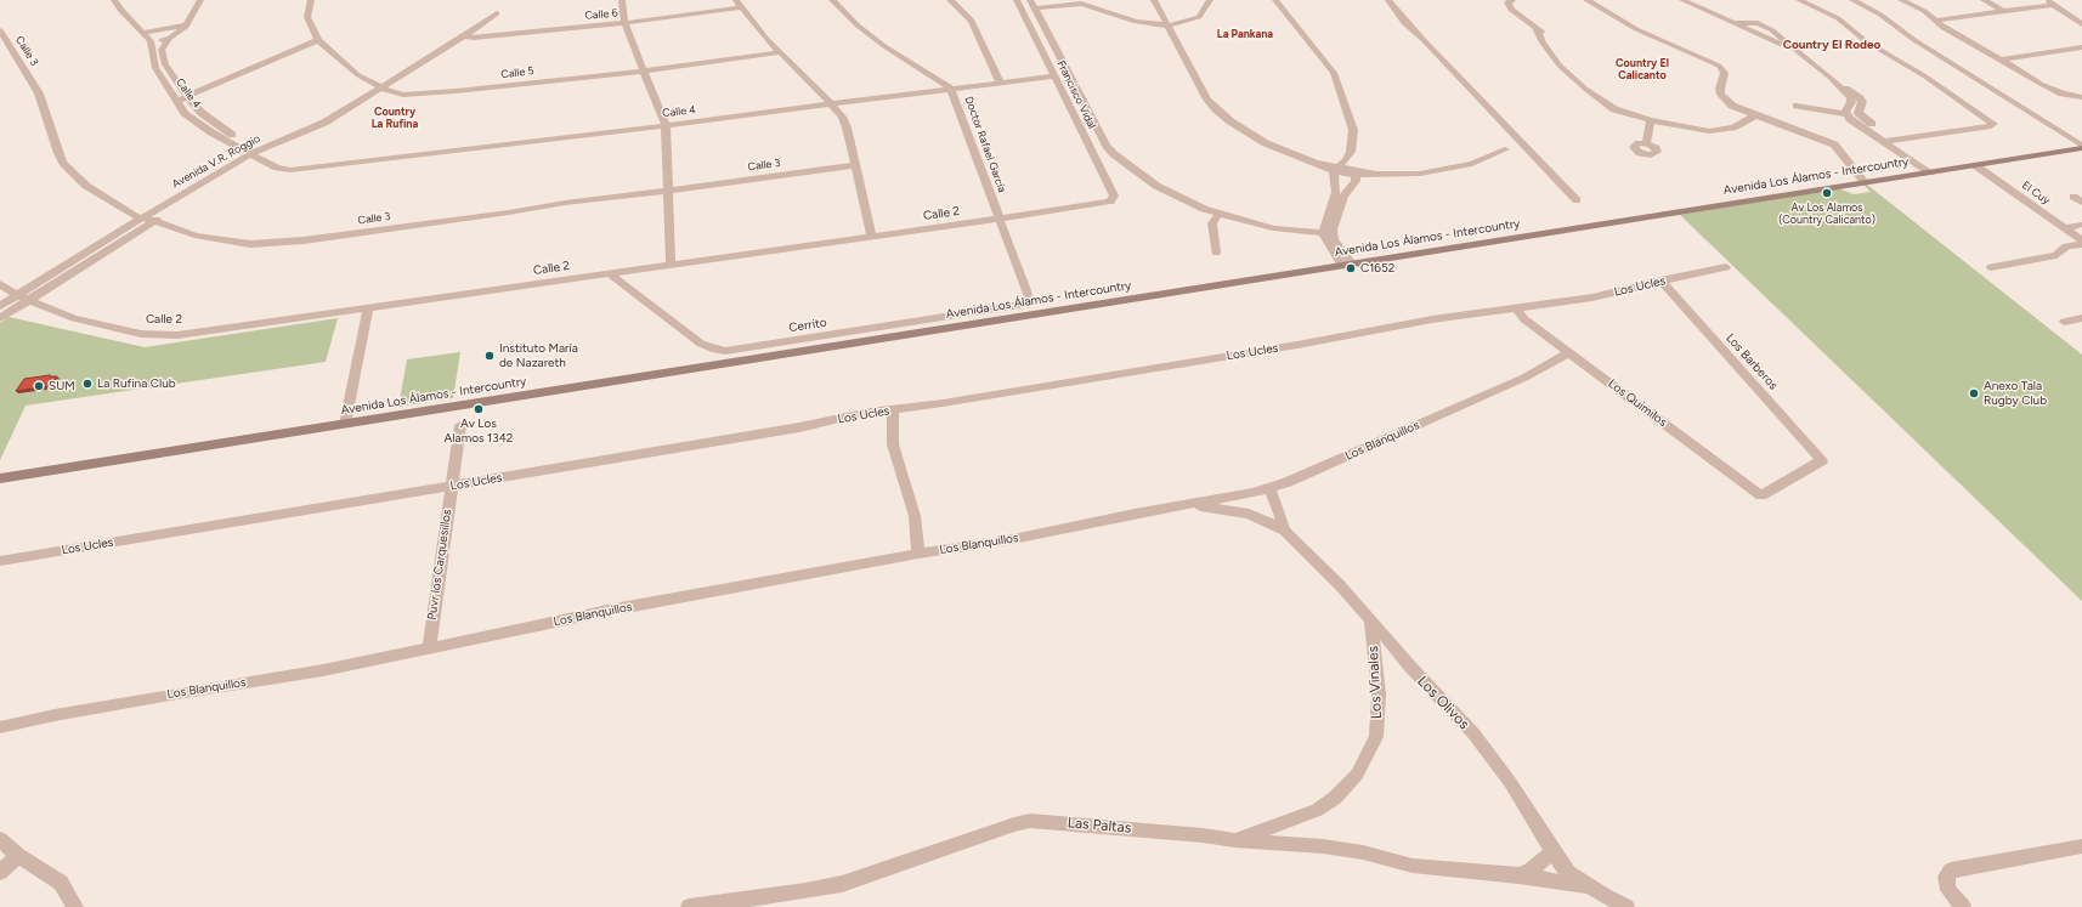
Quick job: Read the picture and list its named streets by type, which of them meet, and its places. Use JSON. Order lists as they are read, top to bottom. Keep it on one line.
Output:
{"streets":{"main road":["Avenida Los Álamos - Intercountry"],"street":["Calle 6","Calle 3","Calle 5","Calle 4","Francisco Vidal","Doctor Rafael García","Avenida V.R. Roggio","El Cuy","Calle 2","Los Ucles","Cerrito","Los Barberos","Los Quimilos","Los Blanquillos","Puvr los Carquesillos","Los Vinales","Los Olivos","Las Paltas"]},"crossings":[["Calle 6","Avenida V.R. Roggio"],["Calle 3","Avenida V.R. Roggio"],["Calle 5","Avenida V.R. Roggio"],["Calle 4","Francisco Vidal"],["Calle 4","Doctor Rafael García"],["Calle 4","Avenida V.R. Roggio"],["Francisco Vidal","Calle 2"],["Doctor Rafael García","Calle 2"],["Doctor Rafael García","Cerrito"],["Avenida V.R. Roggio","Calle 2"],["Avenida Los Álamos - Intercountry","El Cuy"],["Calle 2","Cerrito"],["Los Ucles","Los Barberos"],["Los Ucles","Los Quimilos"],["Los Ucles","Puvr los Carquesillos"],["Los Barberos","Los Quimilos"],["Los Quimilos","Los Blanquillos"],["Los Blanquillos","Puvr los Carquesillos"],["Los Blanquillos","Los Olivos"],["Los Vinales","Los Olivos"],["Los Vinales","Las Paltas"],["Los Olivos","Las Paltas"]],"districts":["La Pankana","Country El Rodeo","Country El Calicanto","Country La Rufina"],"places":["Av Los Alamos (Country Calicanto)","C1652","Instituto María de Nazareth","La Rufina Club","SUM","Anexo Tala Rugby Club","Av Los Alamos 1342"]}
